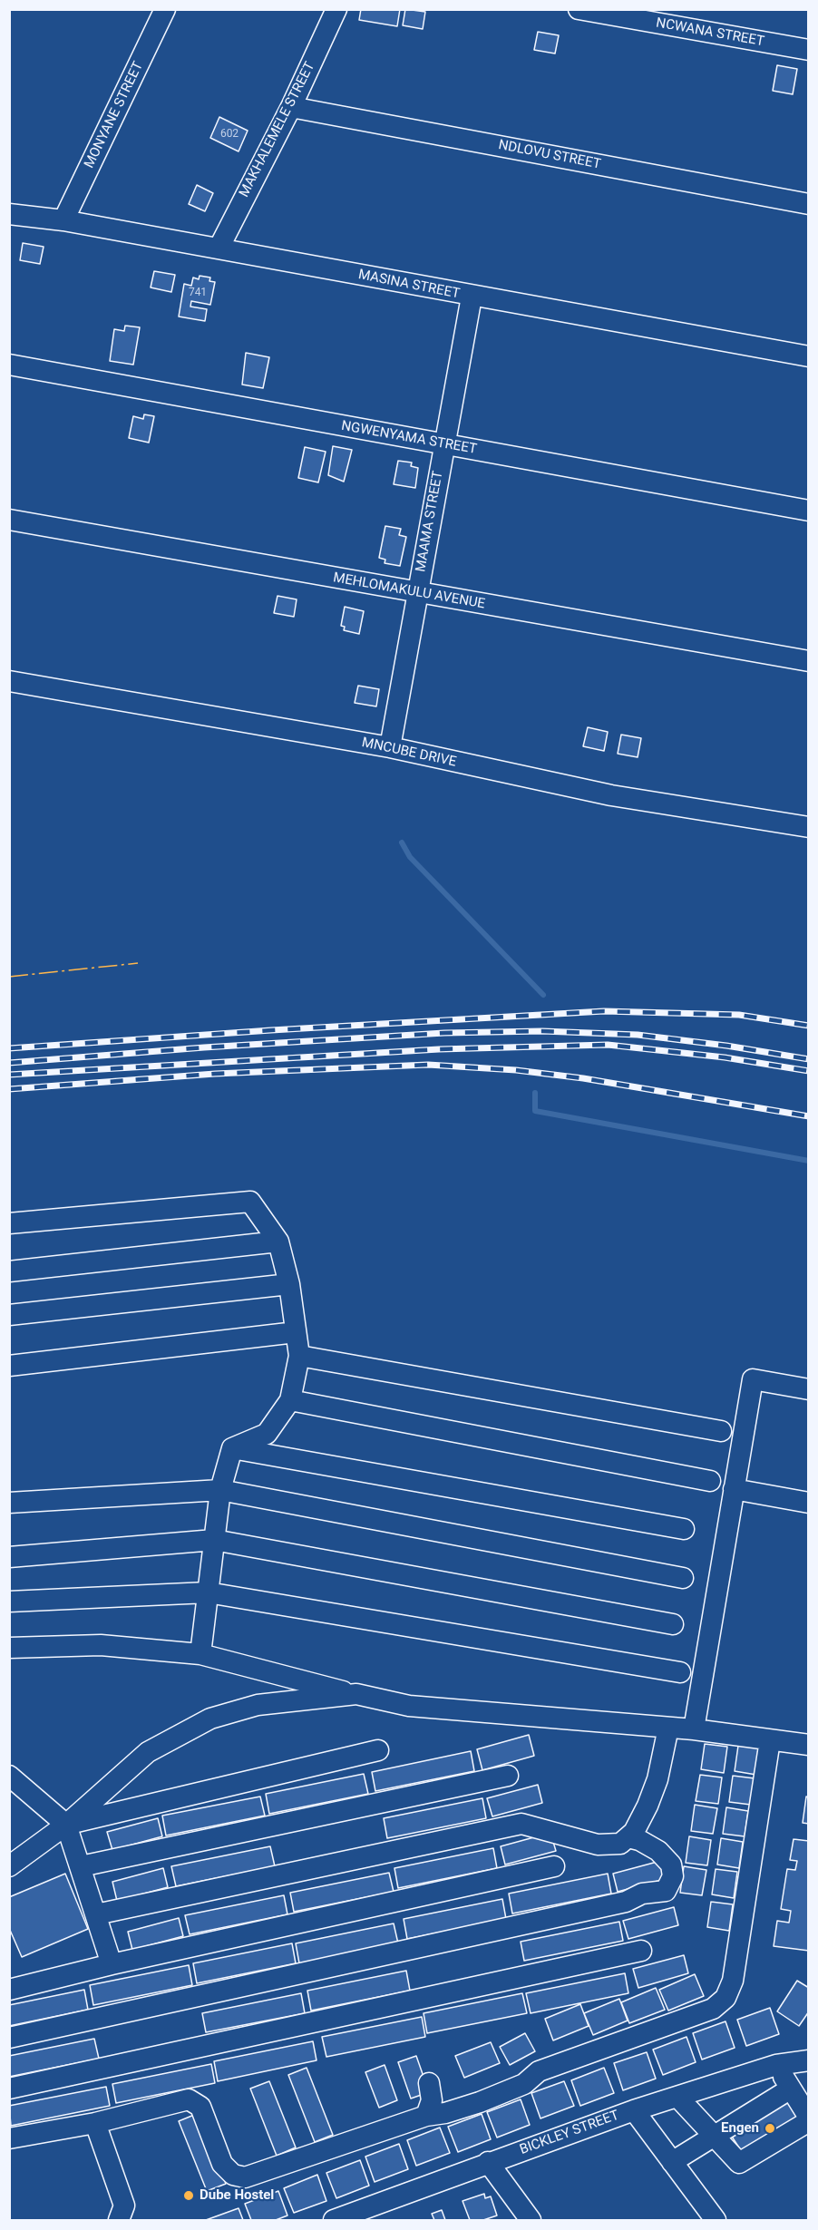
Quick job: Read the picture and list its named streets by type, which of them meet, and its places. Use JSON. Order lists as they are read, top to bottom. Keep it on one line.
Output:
{"streets":{"street":["NCWANA STREET","MONYANE STREET","MAKHALEMELE STREET","NDLOVU STREET","MASINA STREET","NGWENYAMA STREET","MAAMA STREET","MEHLOMAKULU AVENUE","MNCUBE DRIVE","BICKLEY STREET"]},"crossings":[["MONYANE STREET","MASINA STREET"],["MAKHALEMELE STREET","NDLOVU STREET"],["MAKHALEMELE STREET","MASINA STREET"],["MASINA STREET","MAAMA STREET"],["NGWENYAMA STREET","MAAMA STREET"],["MAAMA STREET","MEHLOMAKULU AVENUE"],["MAAMA STREET","MNCUBE DRIVE"]],"places":["Engen","Dube Hostel"],"house_numbers":["602","741"]}
